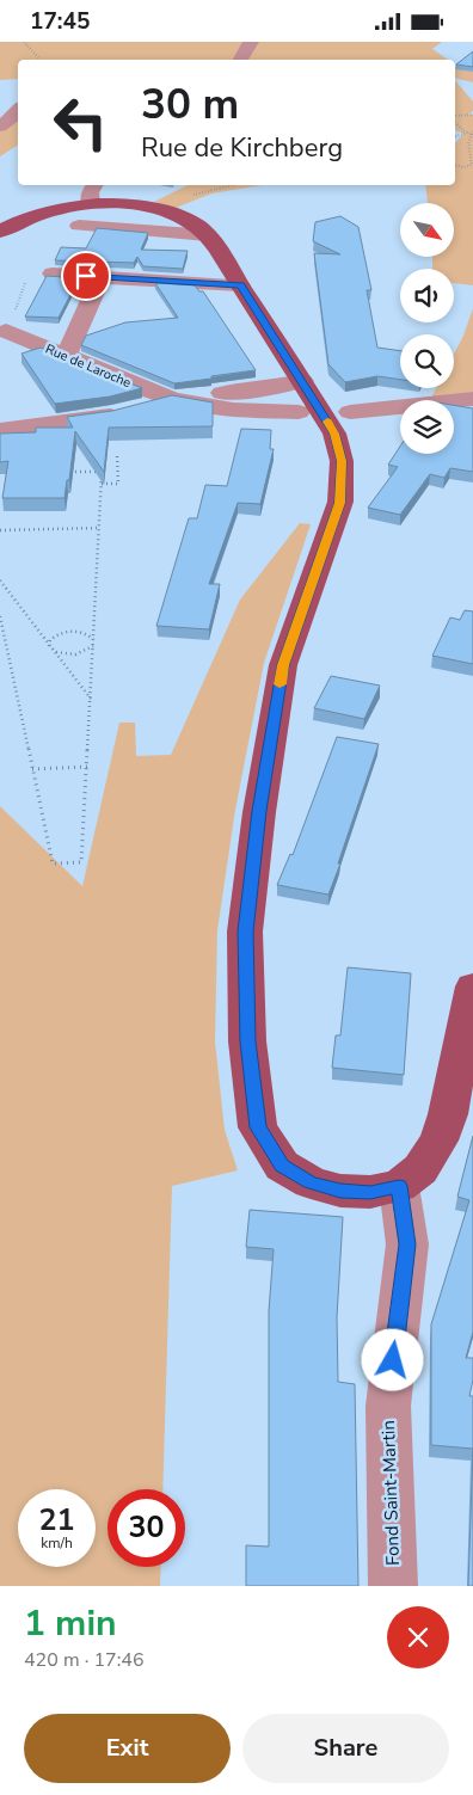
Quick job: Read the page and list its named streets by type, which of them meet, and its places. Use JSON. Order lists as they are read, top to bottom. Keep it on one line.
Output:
{"streets":{"street":["Rue de Laroche","Fond Saint-Martin"]},"north":"bottom right","page":{"status":"17:45","turn":["30 m","Rue de Kirchberg"],"speed":"21 km/h","limit":"30","heading":["1 min","420 m · 17:46"],"buttons":["Exit","Share"]}}
